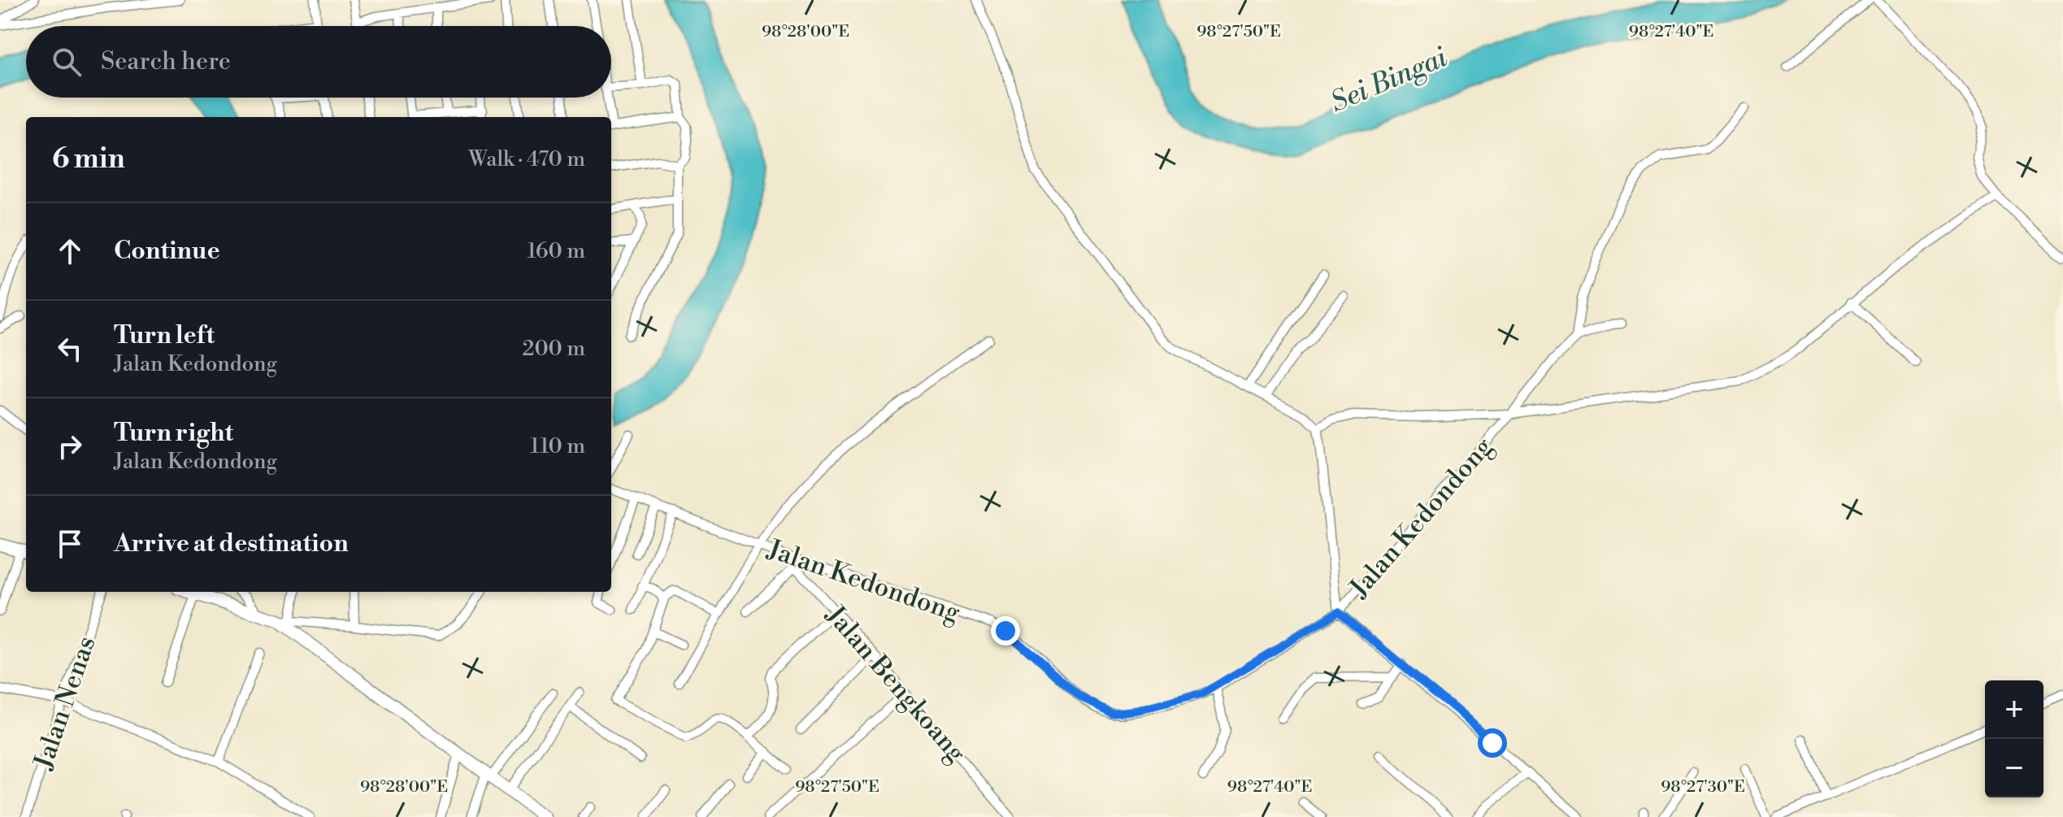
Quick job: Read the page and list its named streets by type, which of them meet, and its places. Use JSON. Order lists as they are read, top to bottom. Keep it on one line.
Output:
{"streets":{"street":["Jalan Kedondong","Jalan Bengkoang","Jalan Nenas"]},"crossings":[["Jalan Kedondong","Jalan Bengkoang"]],"water":["Sei Bingai"],"page":{"search":"Search here","heading":["6 min","Walk · 470 m"],"list":[["Continue","160 m"],["Turn left","Jalan Kedondong","200 m"],["Turn right","Jalan Kedondong","110 m"],"Arrive at destination"],"map_buttons":["+","−"]},"coordinates":["98°28'00\"E","98°27'50\"E","98°27'40\"E","98°27'30\"E"]}
